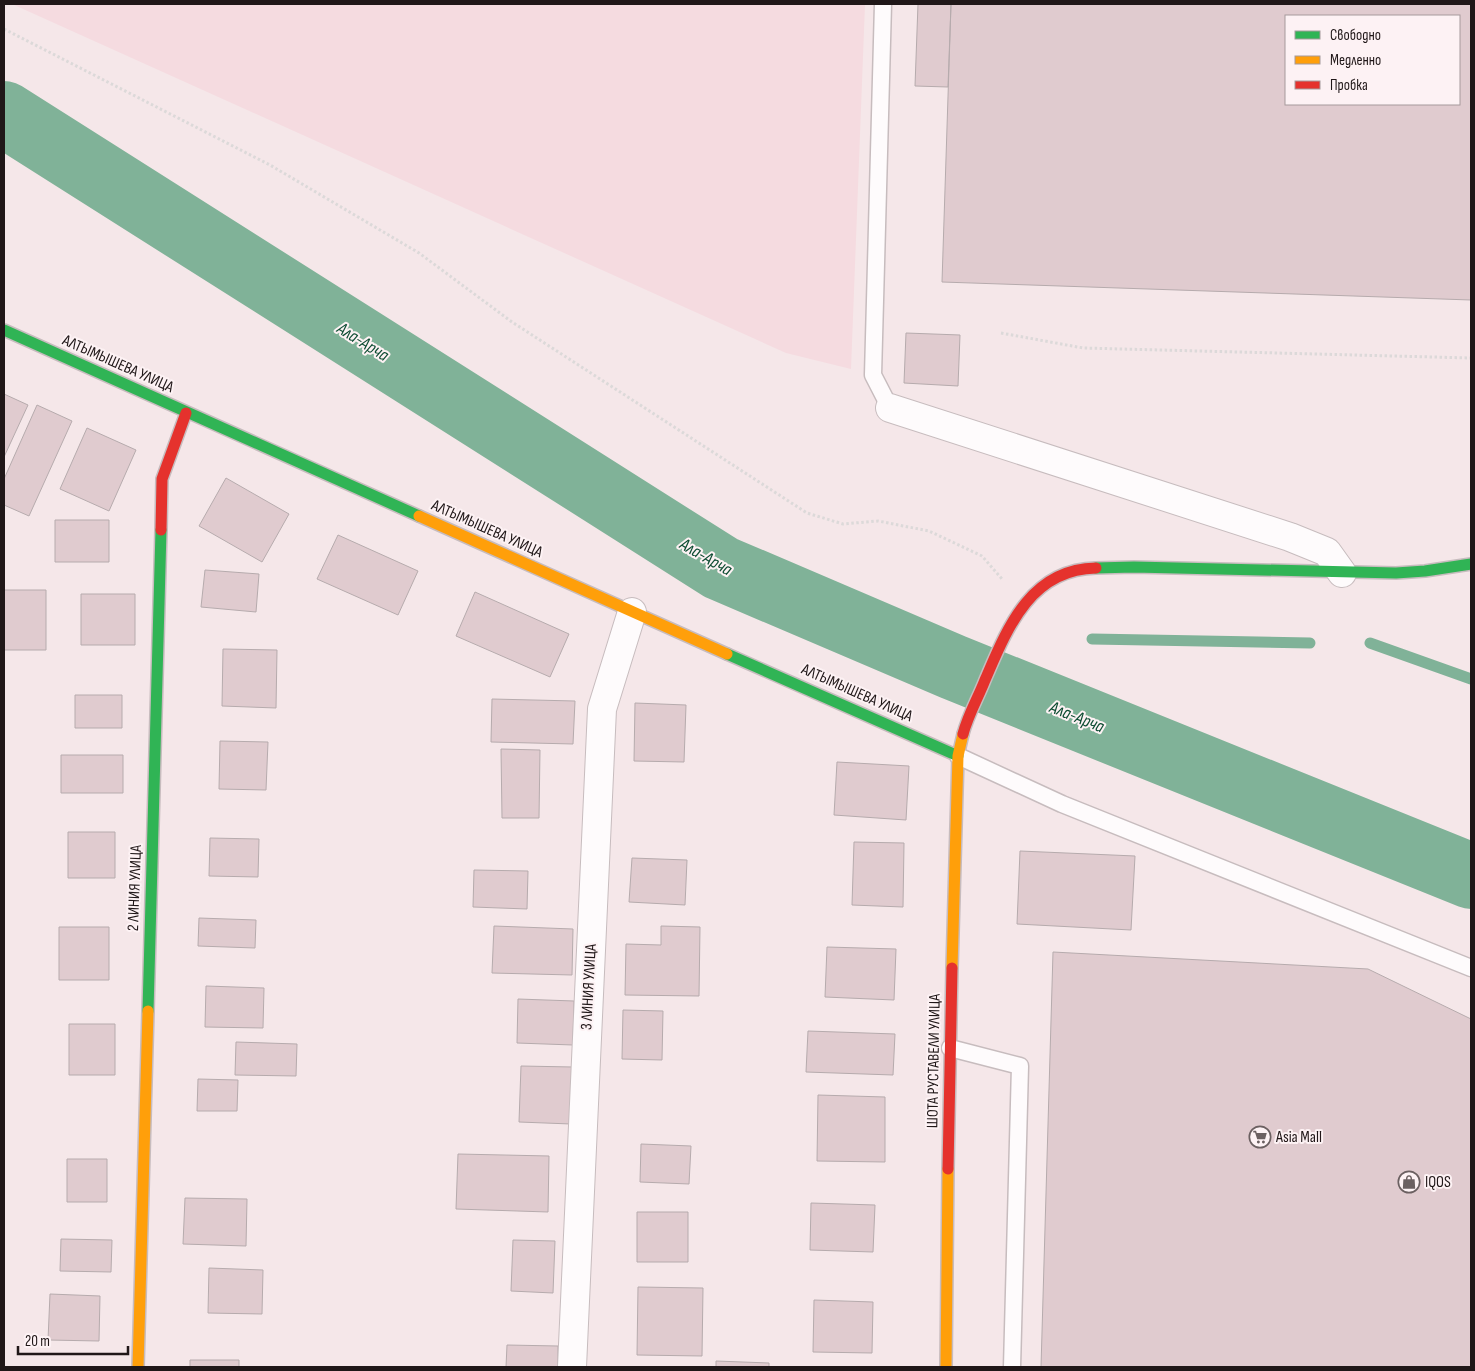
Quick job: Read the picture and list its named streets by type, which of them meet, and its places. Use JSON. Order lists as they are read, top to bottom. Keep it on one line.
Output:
{"streets":{"street":["АЛТЫМЫШЕВА УЛИЦА","2 ЛИНИЯ УЛИЦА","3 ЛИНИЯ УЛИЦА","ШОТА РУСТАВЕЛИ УЛИЦА"]},"crossings":[["АЛТЫМЫШЕВА УЛИЦА","2 ЛИНИЯ УЛИЦА"],["АЛТЫМЫШЕВА УЛИЦА","3 ЛИНИЯ УЛИЦА"],["АЛТЫМЫШЕВА УЛИЦА","ШОТА РУСТАВЕЛИ УЛИЦА"]],"water":["Ала-Арча"],"places":{"supermarket":["Asia Mall"],"shop":["IQOS"]},"legend":["Свободно","Медленно","Пробка"],"scale_bar":"20 m"}
